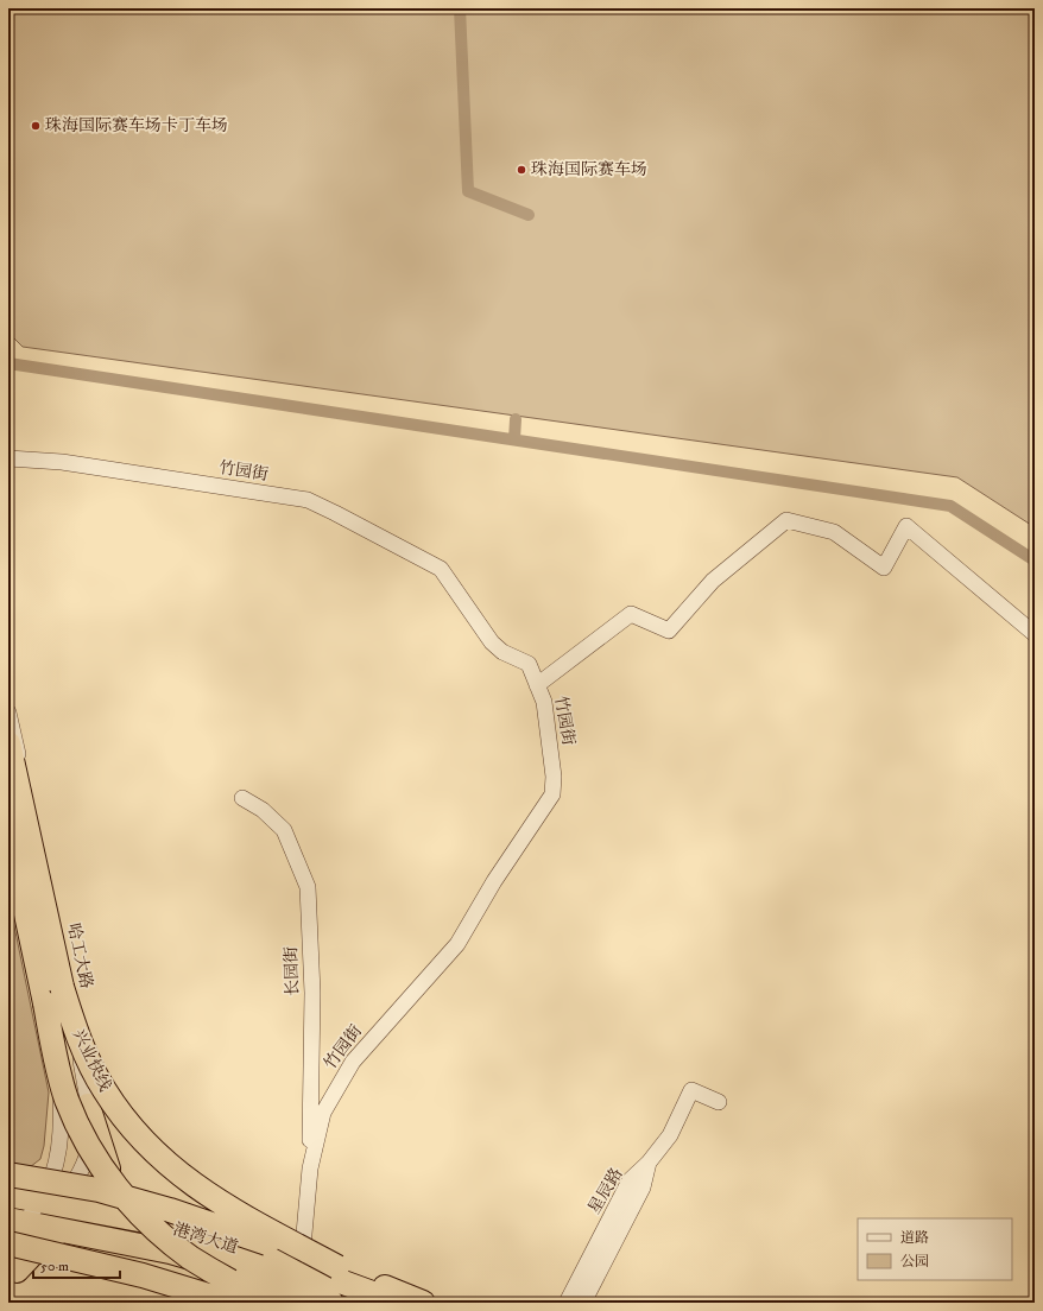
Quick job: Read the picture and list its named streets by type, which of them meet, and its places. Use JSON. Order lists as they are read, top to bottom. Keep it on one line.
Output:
{"streets":{"highway":["兴业快线","港湾大道"],"street":["竹园街","哈工大路","长园街","星辰路"]},"crossings":[["竹园街","长园街"],["竹园街","港湾大道"],["哈工大路","港湾大道"]],"places":["珠海国际赛车场卡丁车场","珠海国际赛车场"],"legend":["道路","公园"],"scale_bar":"50 m"}
